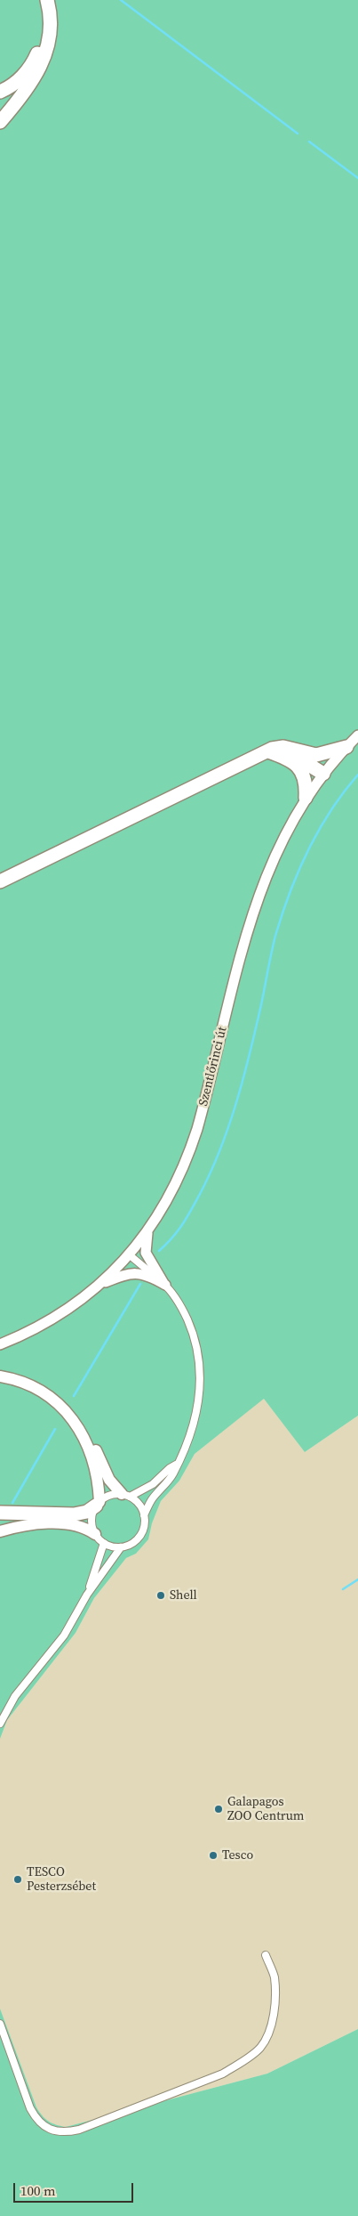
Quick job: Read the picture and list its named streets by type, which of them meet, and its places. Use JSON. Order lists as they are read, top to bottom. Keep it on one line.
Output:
{"streets":{"main road":["Szentlőrinci út"]},"places":["Shell","Galapagos ZOO Centrum","Tesco","TESCO Pesterzsébet"],"scale_bar":"100 m"}
